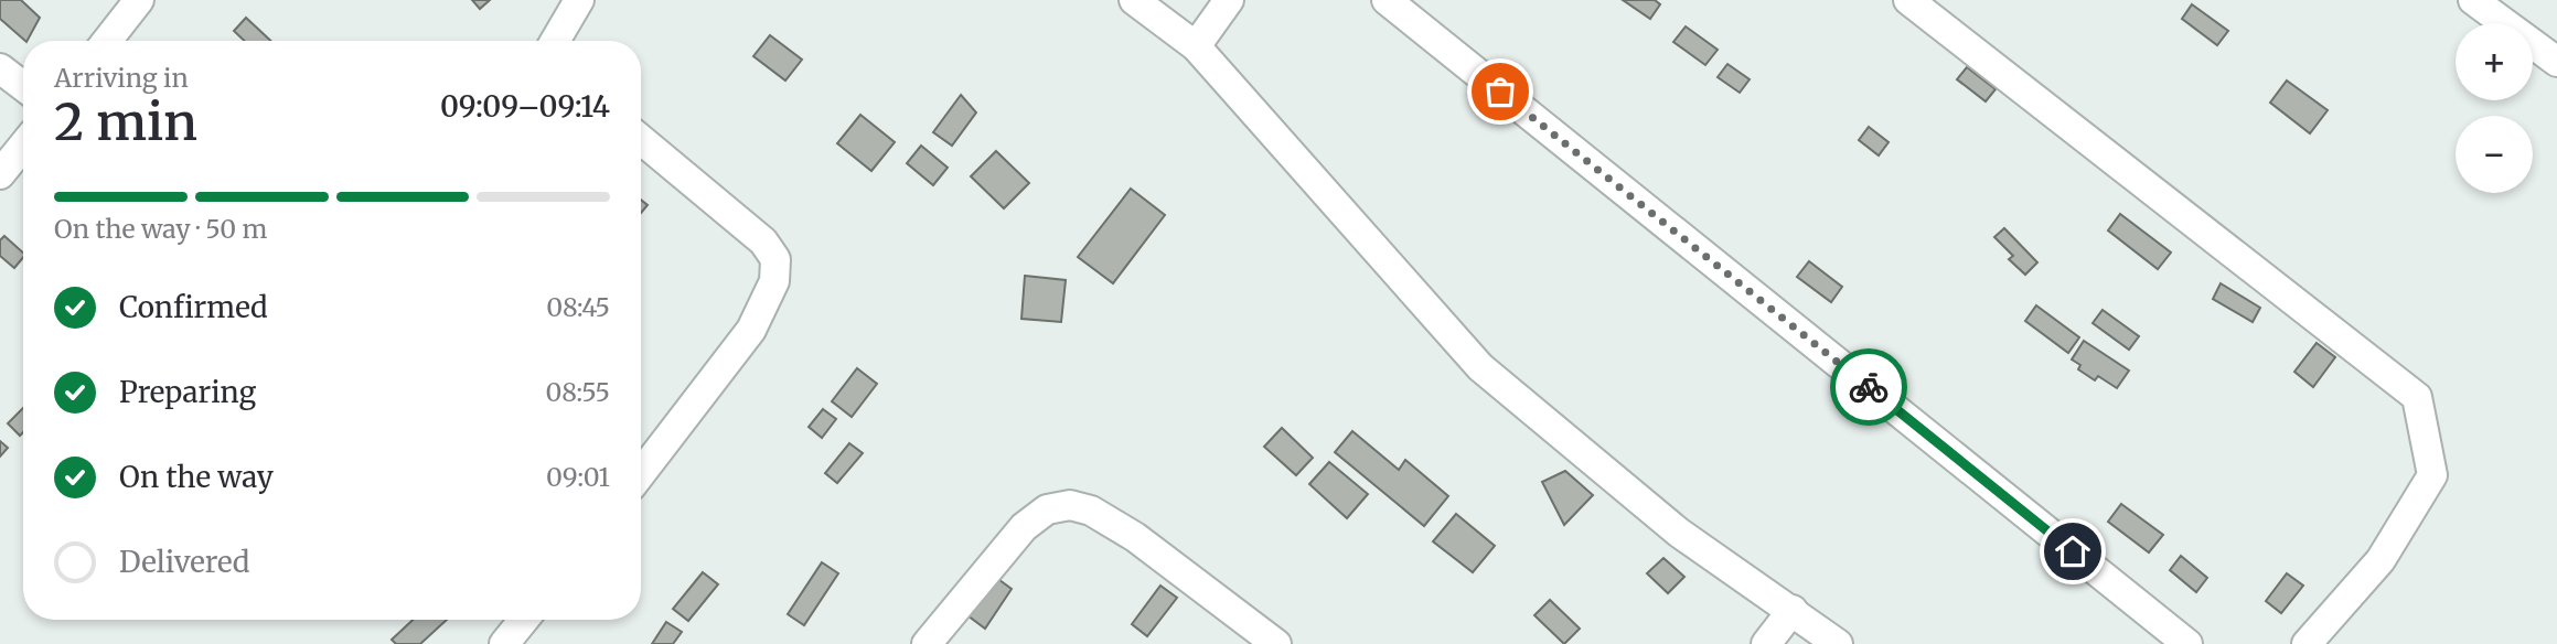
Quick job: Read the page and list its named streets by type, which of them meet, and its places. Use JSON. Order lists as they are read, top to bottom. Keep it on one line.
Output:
{"page":{"map_buttons":["+","−"],"heading":["2 min","Arriving in","09:09–09:14"],"bar":"On the way · 50 m","list":[["Confirmed","08:45"],["Preparing","08:55"],["On the way","09:01"],"Delivered"]}}
